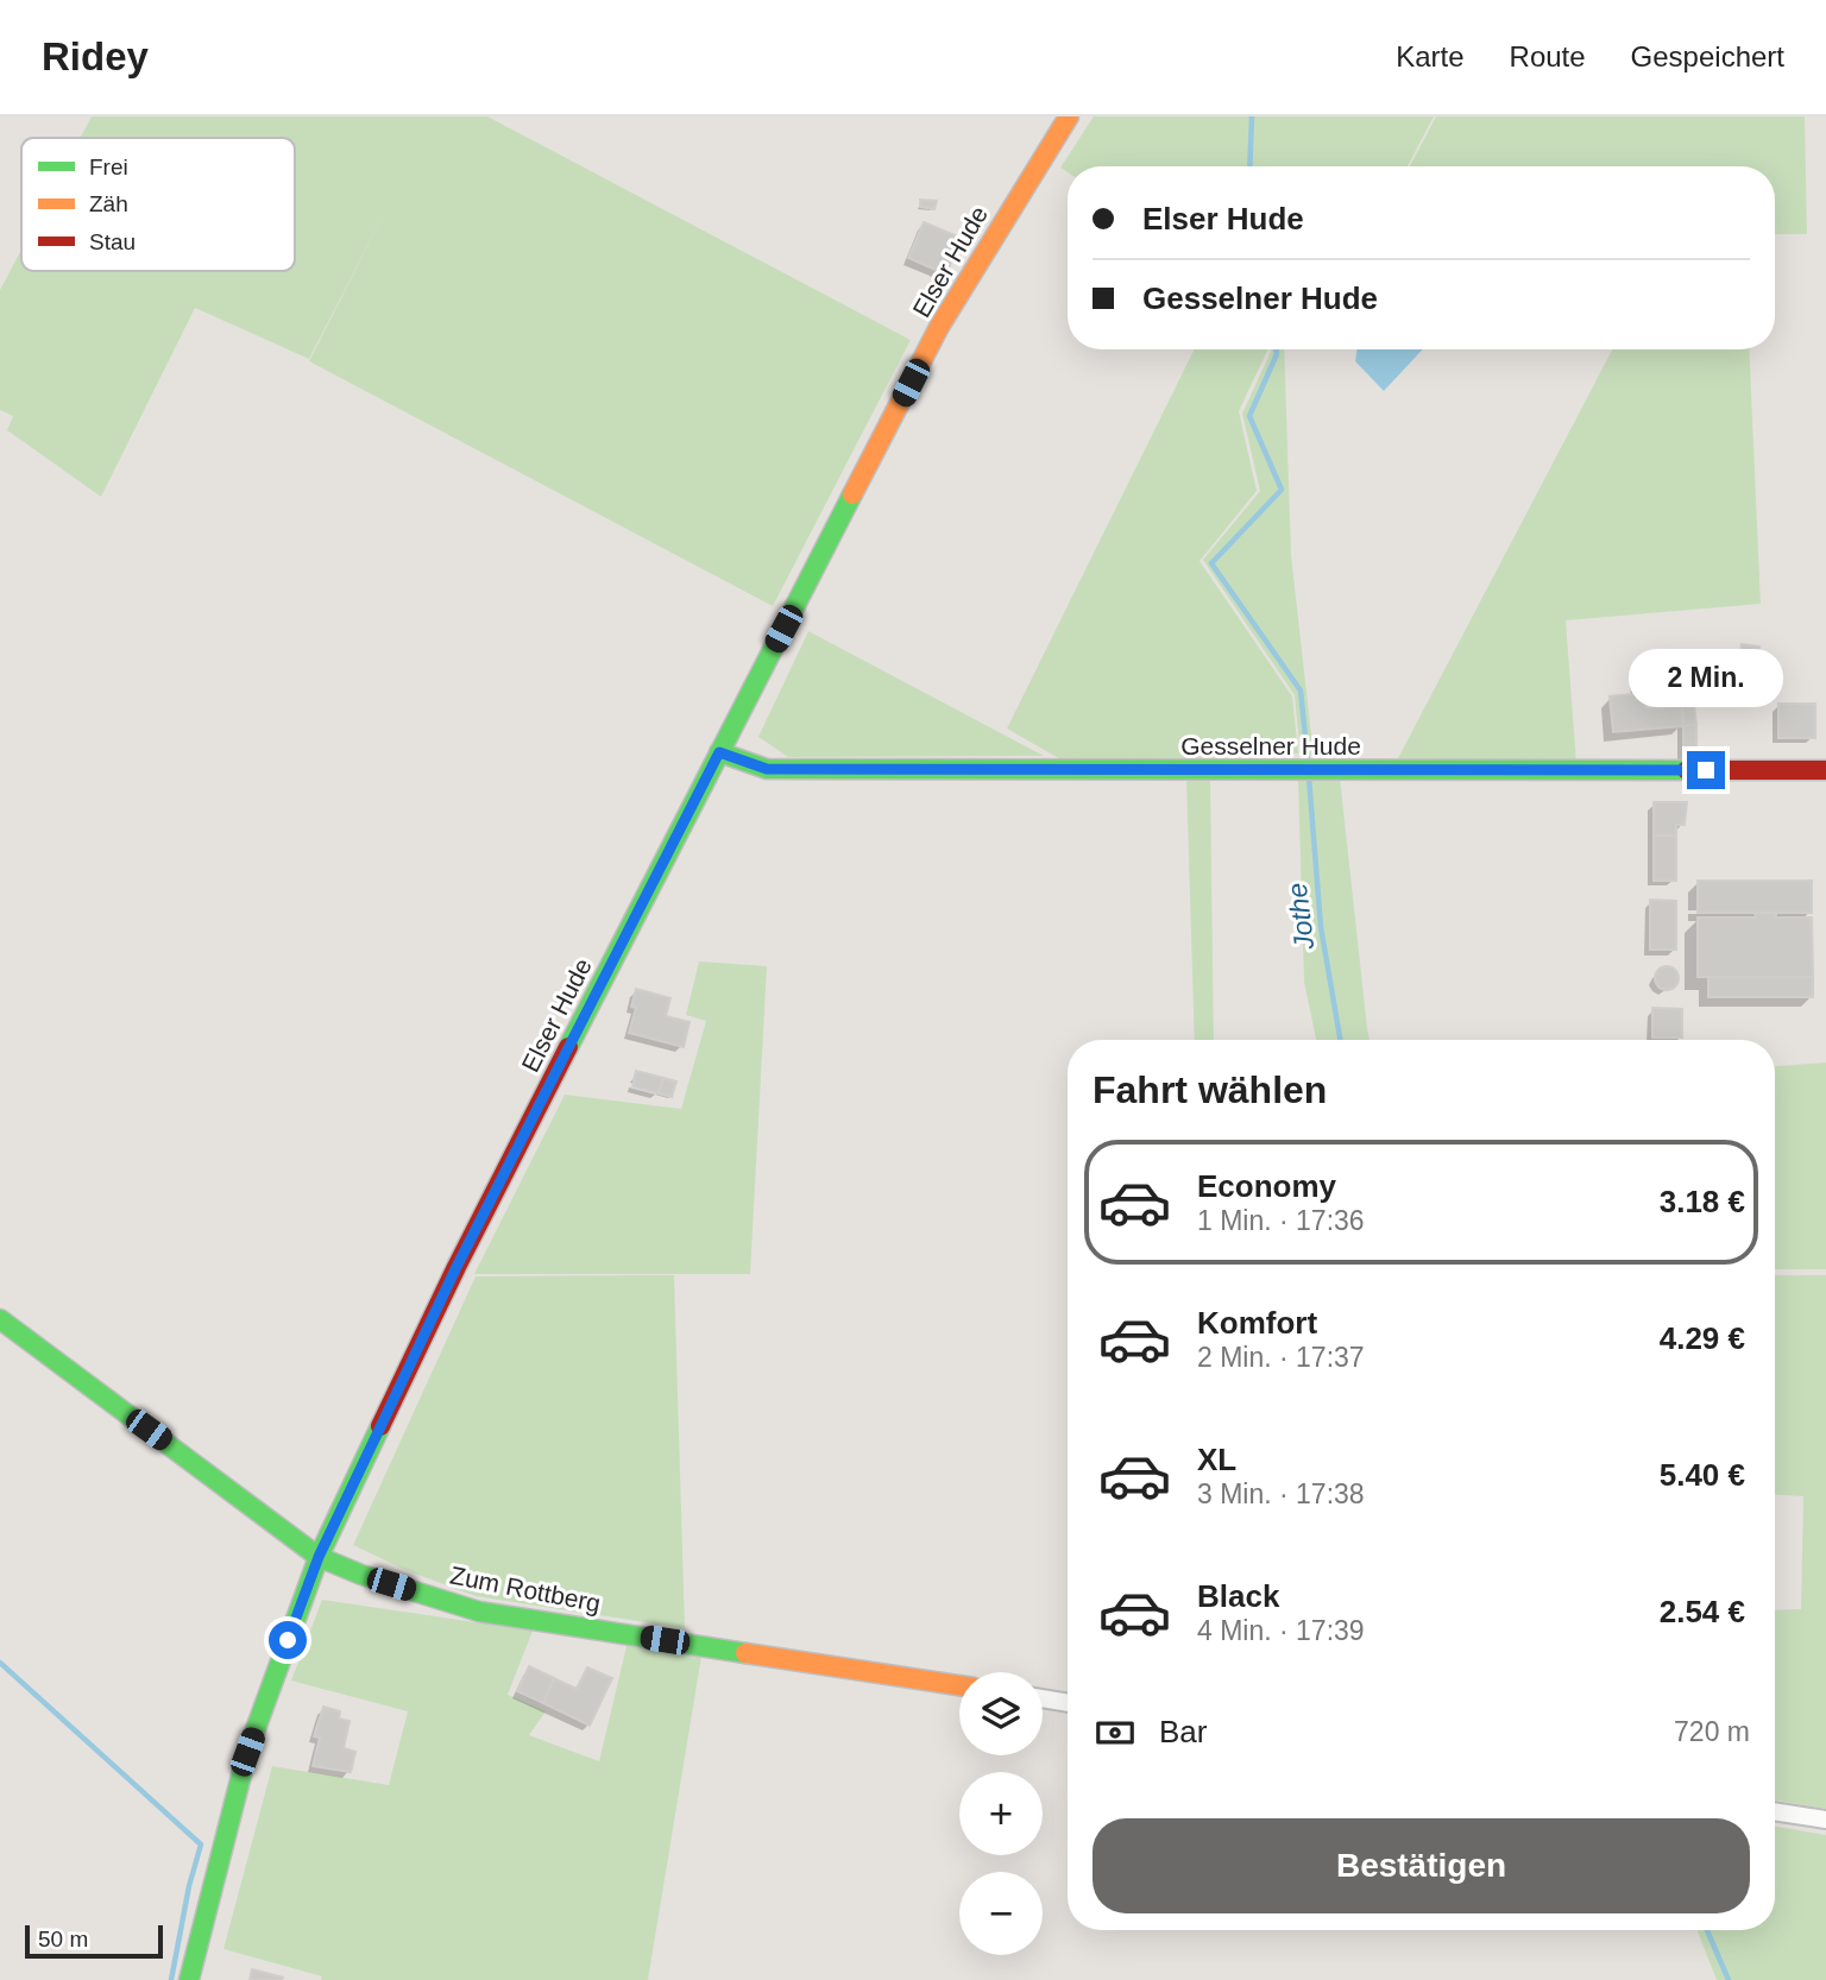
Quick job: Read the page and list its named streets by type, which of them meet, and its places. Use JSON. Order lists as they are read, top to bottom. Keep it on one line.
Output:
{"streets":{"street":["Elser Hude","Gesselner Hude","Zum Rottberg"]},"crossings":[["Elser Hude","Gesselner Hude"],["Elser Hude","Zum Rottberg"]],"water":["Jothe"],"legend":["Frei","Zäh","Stau"],"scale_bar":"50 m","page":{"header":"Ridey","nav":["Karte","Route","Gespeichert"],"banner":["Elser Hude","Gesselner Hude"],"bubble":"2 Min.","heading":"Fahrt wählen","list":[{"name":"Economy","note":"1 Min. · 17:36","value":"3.18 €"},{"name":"Komfort","note":"2 Min. · 17:37","value":"4.29 €"},{"name":"XL","note":"3 Min. · 17:38","value":"5.40 €"},{"name":"Black","note":"4 Min. · 17:39","value":"2.54 €"}],"map_buttons":["+","−"],"pay":["Bar","720 m"],"buttons":"Bestätigen","scale":"50 m"}}
